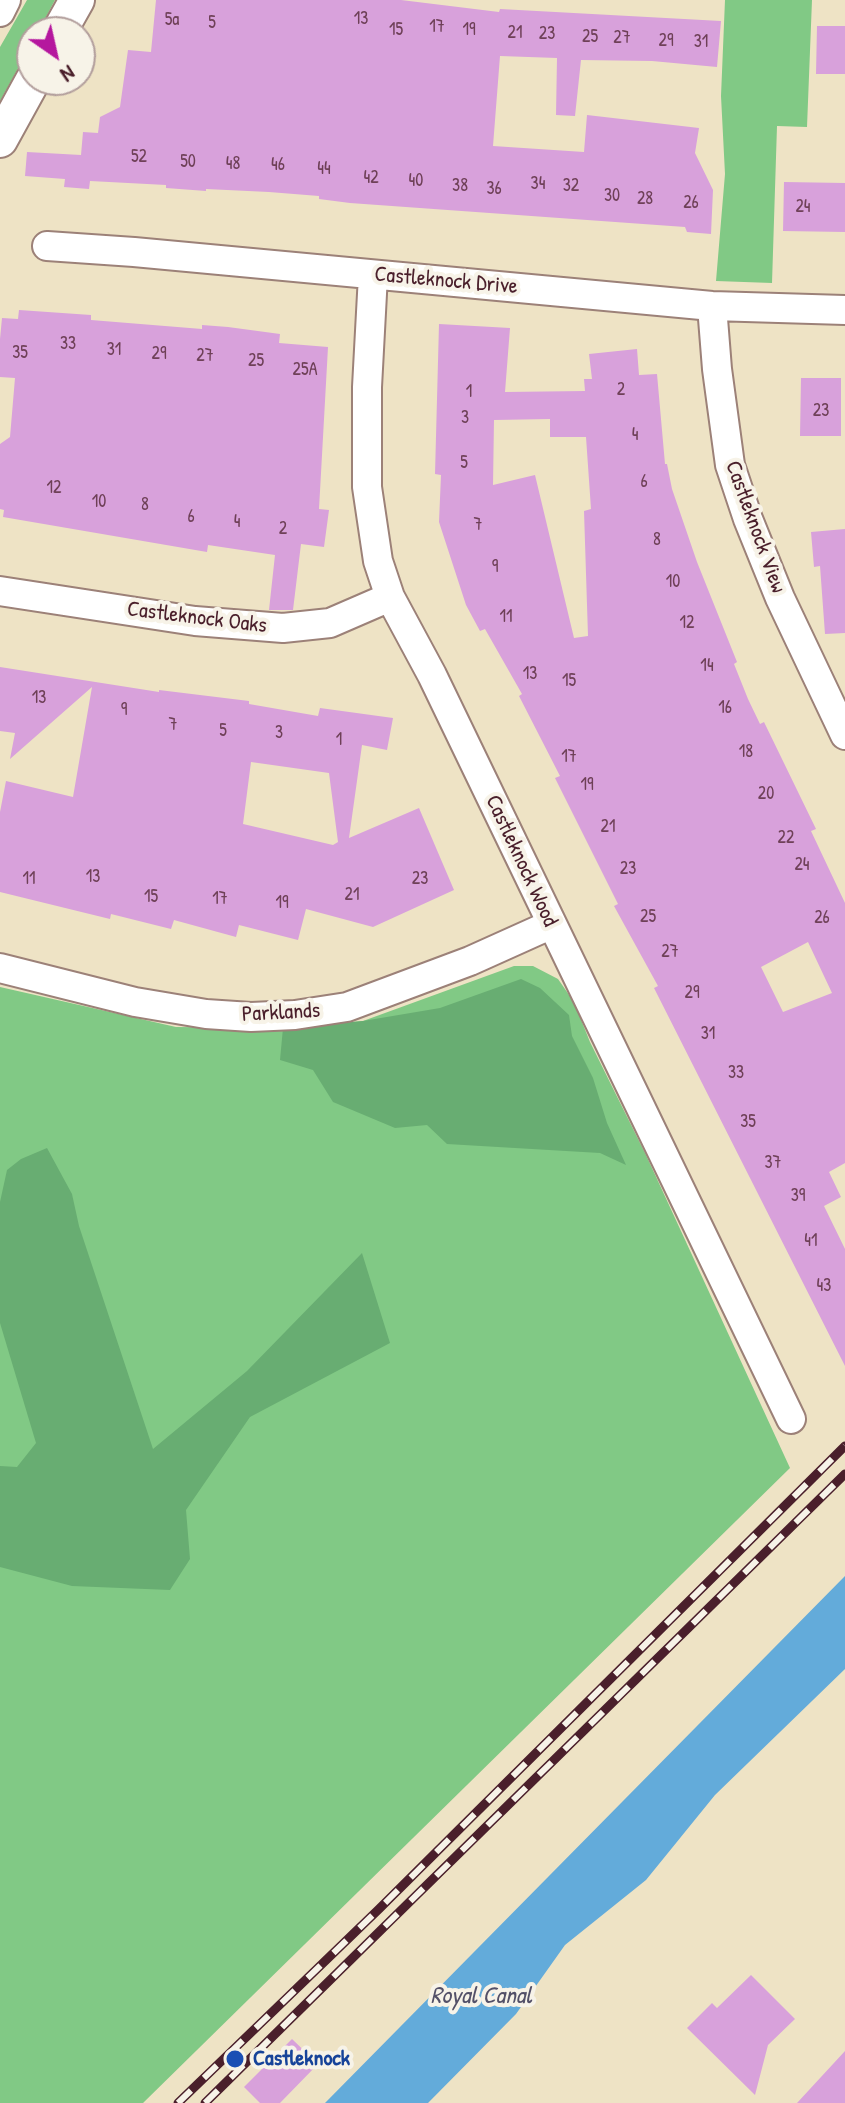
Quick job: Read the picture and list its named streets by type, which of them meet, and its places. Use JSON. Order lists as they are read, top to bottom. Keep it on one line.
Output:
{"streets":{"street":["Castleknock Drive","Castleknock View","Castleknock Oaks","Castleknock Wood","Parklands"]},"crossings":[["Castleknock Drive","Castleknock View"],["Castleknock Drive","Castleknock Wood"],["Castleknock Oaks","Castleknock Wood"],["Castleknock Wood","Parklands"]],"water":["Royal Canal"],"places":["Castleknock"],"house_numbers":["13","5a","5","17","15","19","21","23","25","27","29","31","52","50","48","46","44","42","40","34","38","32","36","30","28","26","24","33","31","35","29","27","25","25A","2","1","23","3","4","5","6","12","10","8","6","4","7","2","8","9","10","11","12","14","13","15","13","16","9","7","5","3","1","18","17","19","20","21","22","24","23","13","11","23","21","15","17","19","25","26","27","29","31","33","35","37","39","41","43"],"north":"bottom right"}
